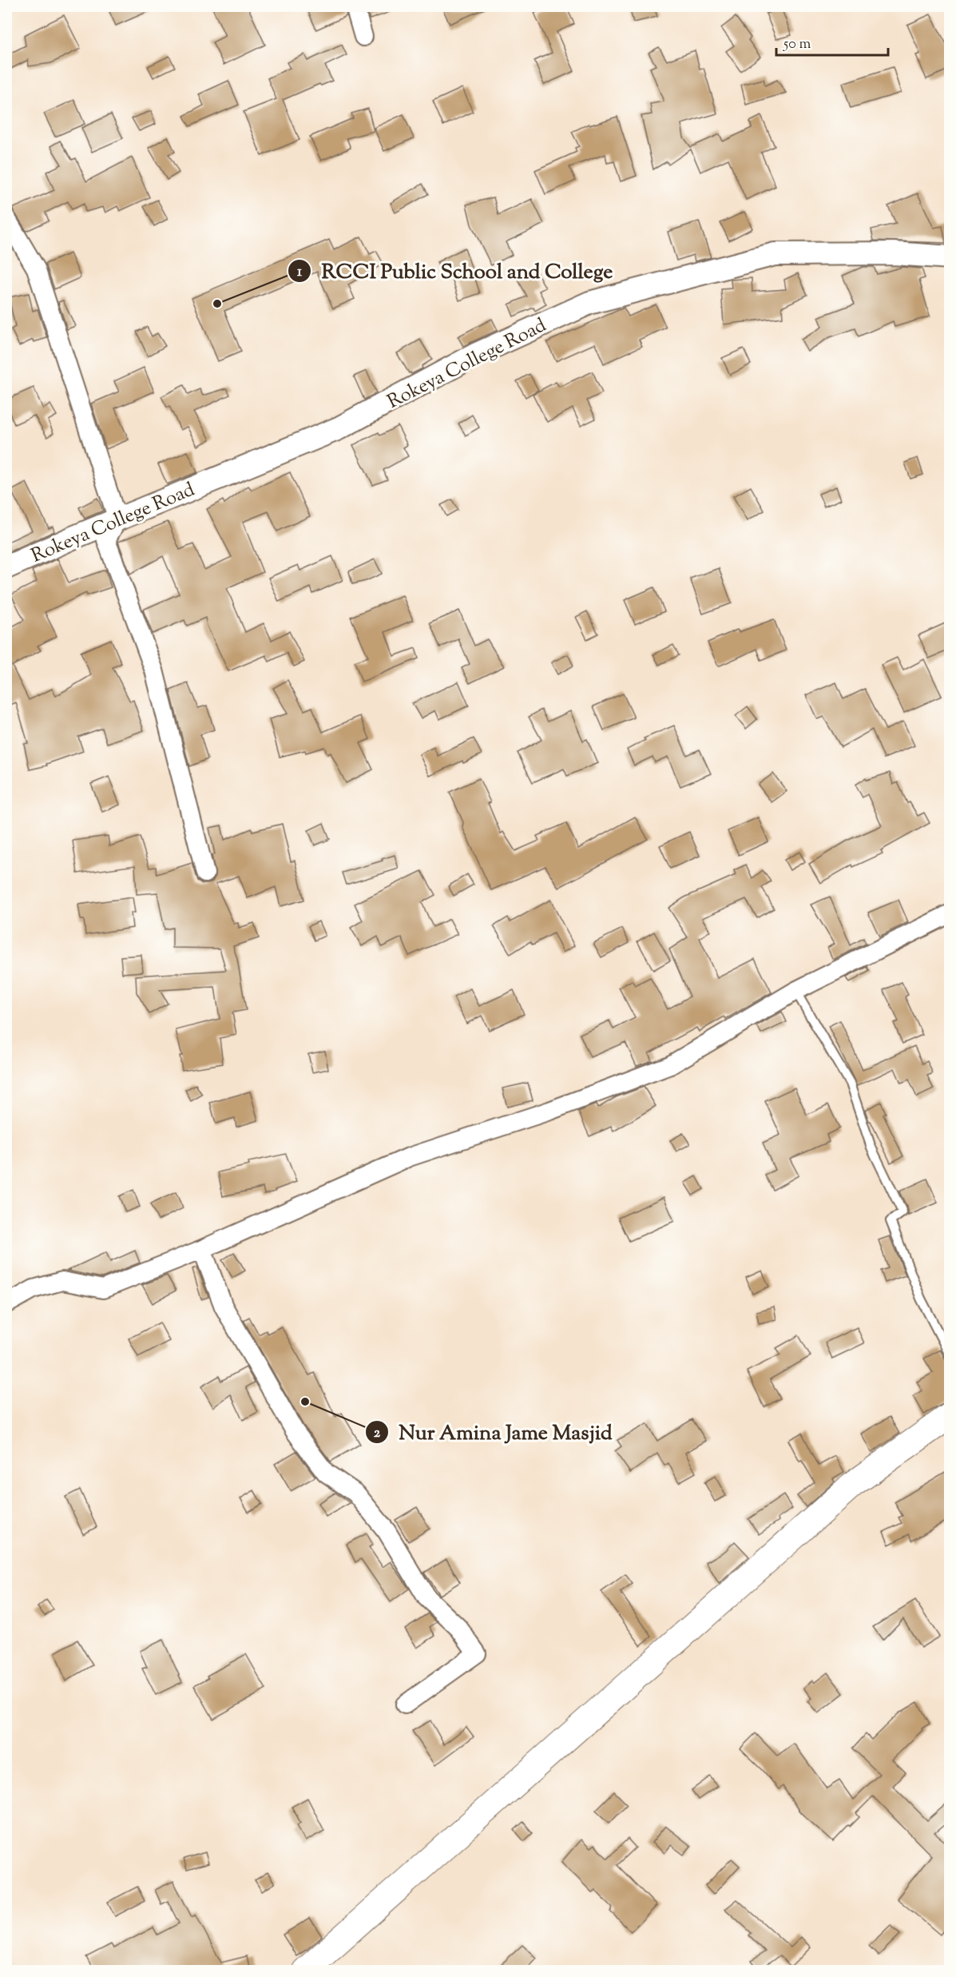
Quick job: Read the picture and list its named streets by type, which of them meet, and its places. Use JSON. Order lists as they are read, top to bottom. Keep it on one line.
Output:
{"streets":{"street":["Rokeya College Road"]},"places":["RCCI Public School and College","Nur Amina Jame Masjid"],"scale_bar":"50 m"}
